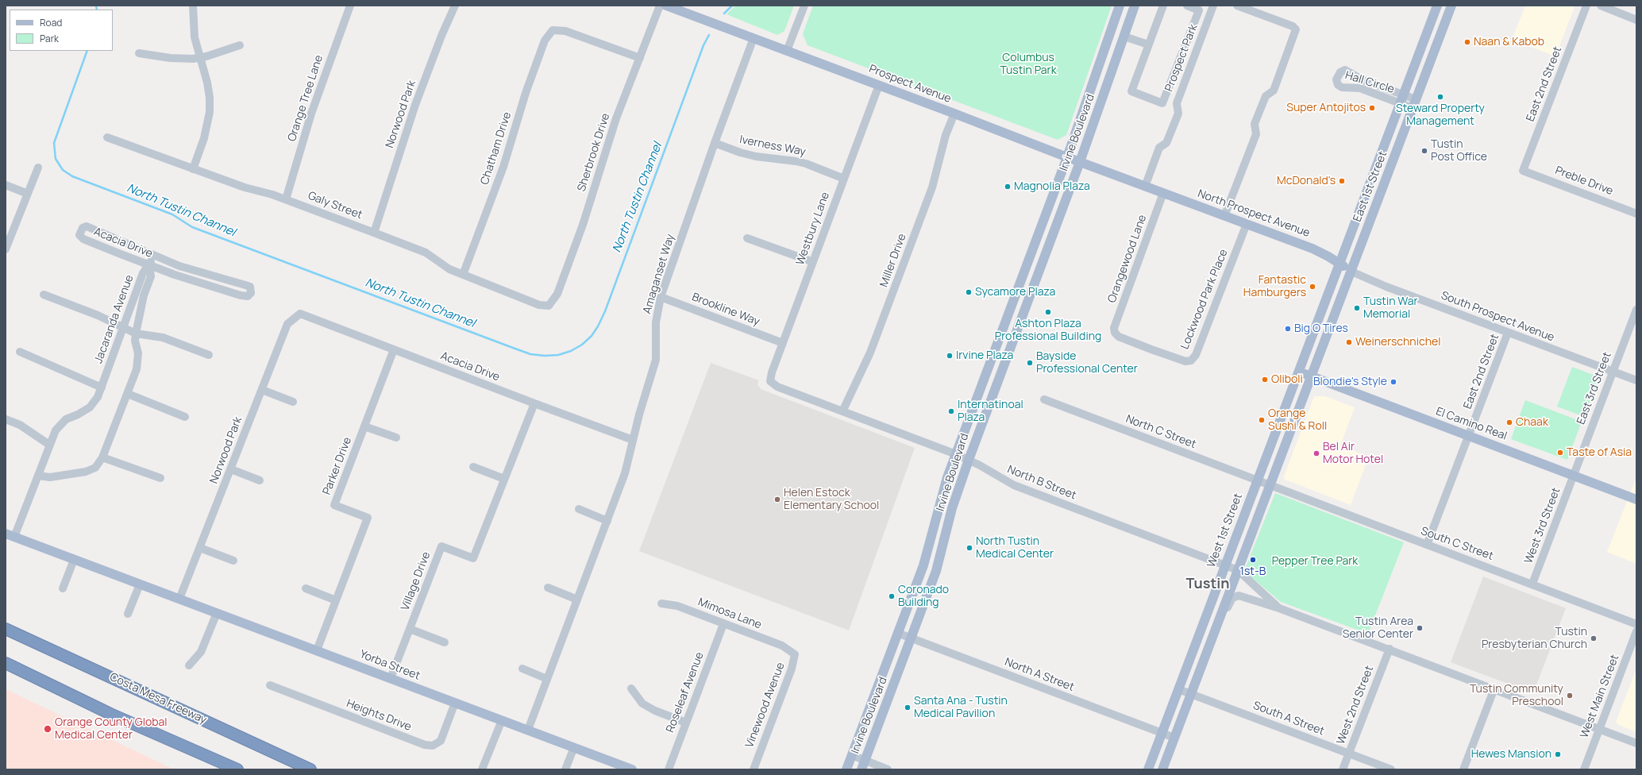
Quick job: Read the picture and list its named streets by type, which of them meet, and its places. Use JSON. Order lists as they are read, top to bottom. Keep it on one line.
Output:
{"streets":{"highway":["Costa Mesa Freeway"],"main road":["Prospect Avenue","Irvine Boulevard","East 1st Street","North Prospect Avenue","El Camino Real","West 1st Street","Yorba Street"],"street":["Prospect Park","Hall Circle","East 2nd Street","Orange Tree Lane","Norwood Park","Iverness Way","Chatham Drive","Sherbrook Drive","Preble Drive","Galy Street","Westbury Lane","Acacia Drive","Orangewood Lane","Miller Drive","Amaganset Way","Lockwood Park Place","Brookline Way","South Prospect Avenue","Jacaranda Avenue","East 3rd Street","North C Street","Parker Drive","North B Street","West 3rd Street","South C Street","Village Drive","Mimosa Lane","North A Street","Roseleaf Avenue","West Main Street","Vinewood Avenue","West 2nd Street","Heights Drive","South A Street"]},"crossings":[["Prospect Park","Prospect Avenue"],["Prospect Park","North Prospect Avenue"],["Hall Circle","East 1st Street"],["Prospect Avenue","Irvine Boulevard"],["Prospect Avenue","North Prospect Avenue"],["Prospect Avenue","Westbury Lane"],["Prospect Avenue","Miller Drive"],["Prospect Avenue","Amaganset Way"],["East 2nd Street","Preble Drive"],["East 2nd Street","South Prospect Avenue"],["East 2nd Street","El Camino Real"],["Orange Tree Lane","Galy Street"],["Norwood Park","Galy Street"],["Norwood Park","Acacia Drive"],["Norwood Park","Yorba Street"],["Irvine Boulevard","North B Street"],["Irvine Boulevard","North A Street"],["Iverness Way","Westbury Lane"],["Iverness Way","Amaganset Way"],["Chatham Drive","Sherbrook Drive"],["Chatham Drive","Galy Street"],["Sherbrook Drive","Galy Street"],["East 1st Street","North Prospect Avenue"],["East 1st Street","South Prospect Avenue"],["East 1st Street","El Camino Real"],["East 1st Street","West 1st Street"],["North Prospect Avenue","Orangewood Lane"],["North Prospect Avenue","Lockwood Park Place"],["North Prospect Avenue","South Prospect Avenue"],["Westbury Lane","Brookline Way"],["Westbury Lane","North B Street"],["Acacia Drive","Amaganset Way"],["Acacia Drive","Jacaranda Avenue"],["Acacia Drive","Parker Drive"],["Acacia Drive","Village Drive"],["Orangewood Lane","Lockwood Park Place"],["Miller Drive","North B Street"],["Amaganset Way","Brookline Way"],["Amaganset Way","Yorba Street"],["South Prospect Avenue","East 3rd Street"],["Jacaranda Avenue","Yorba Street"],["East 3rd Street","El Camino Real"],["East 3rd Street","West 3rd Street"],["El Camino Real","West 3rd Street"],["El Camino Real","West 1st Street"],["North C Street","West 1st Street"],["North C Street","South C Street"],["Parker Drive","Yorba Street"],["North B Street","West 1st Street"],["West 3rd Street","South C Street"],["West 1st Street","North A Street"],["West 1st Street","South A Street"],["Village Drive","Yorba Street"],["Mimosa Lane","Roseleaf Avenue"],["Mimosa Lane","Vinewood Avenue"],["Yorba Street","Heights Drive"],["West 2nd Street","South A Street"]],"districts":["Tustin"],"water":["North Tustin Channel"],"parks":["Columbus Tustin Park","Pepper Tree Park"],"places":["Naan & Kabob","Steward Property Management","Super Antojitos","Tustin Post Office","McDonald's","Magnolia Plaza","Fantastic Hamburgers","Sycamore Plaza","Tustin War Memorial","Ashton Plaza Professional Building","Big O Tires","Weinerschnichel","Irvine Plaza","Bayside Professional Center","Oliboli","Blondie's Style","Internatinoal Plaza","Orange Sushi & Roll","Chaak","Taste of Asia","Bel Air Motor Hotel","Helen Estock Elementary School","North Tustin Medical Center","1st-B","Coronado Building","Tustin Area Senior Center","Tustin Presbyterian Church","Tustin Community Preschool","Santa Ana - Tustin Medical Pavilion","Orange County Global Medical Center","Hewes Mansion"],"legend":["Road","Park"]}
